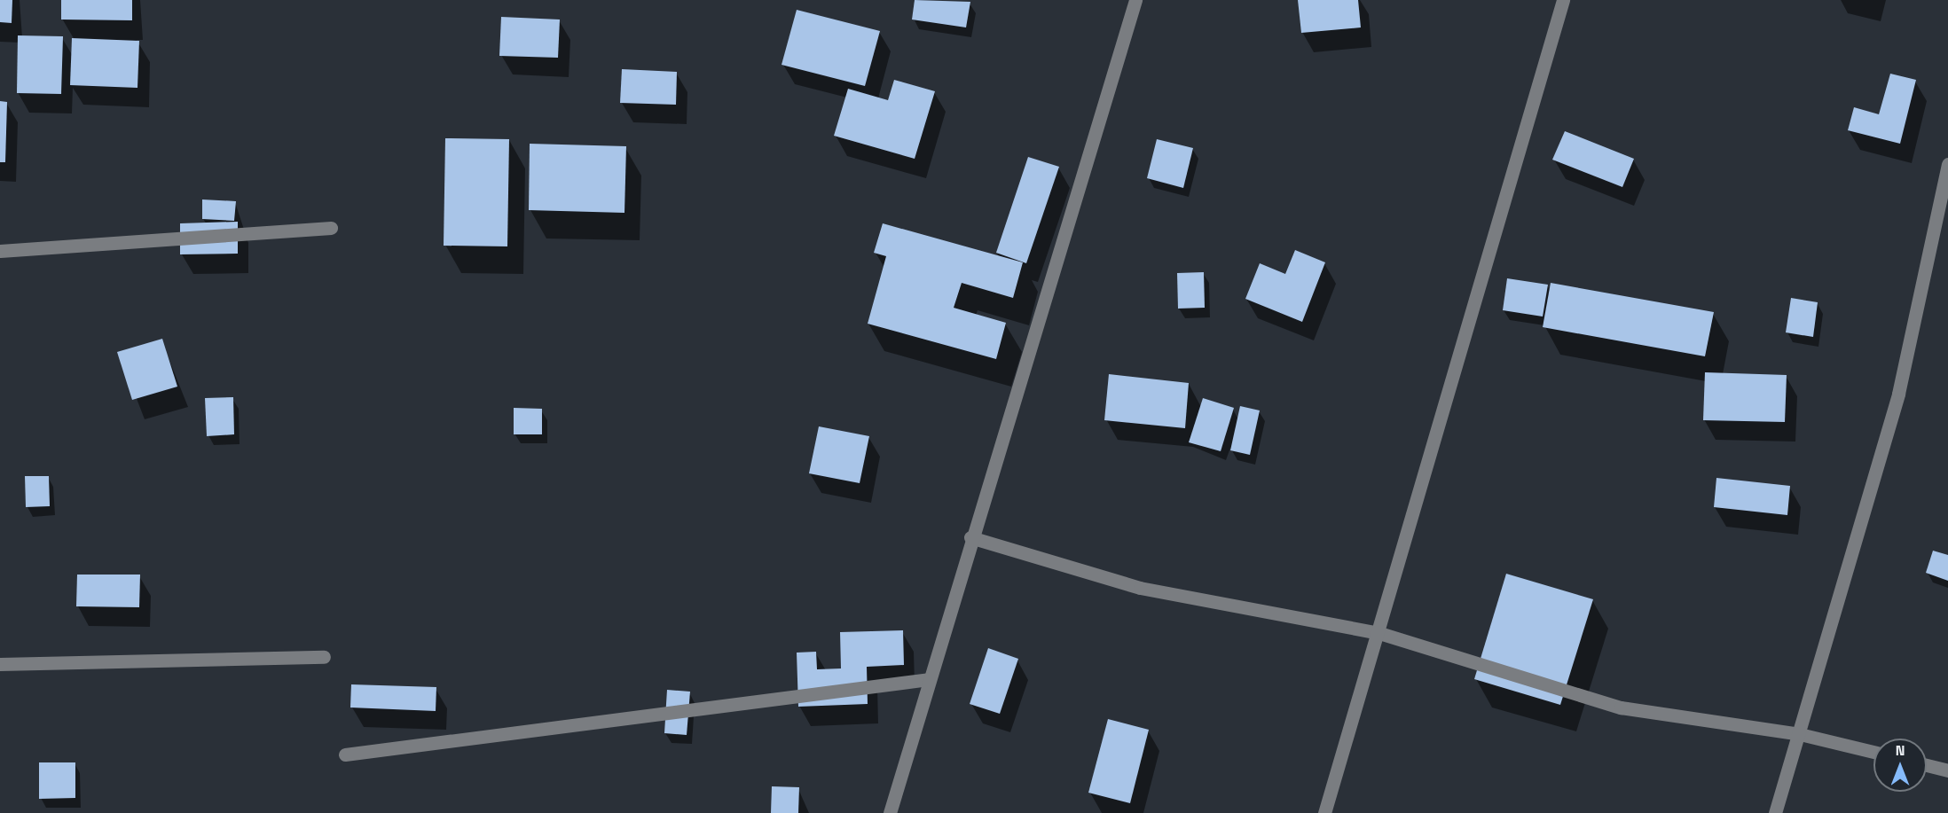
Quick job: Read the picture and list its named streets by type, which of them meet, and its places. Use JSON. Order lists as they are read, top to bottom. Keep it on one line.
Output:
{"north":"top"}
